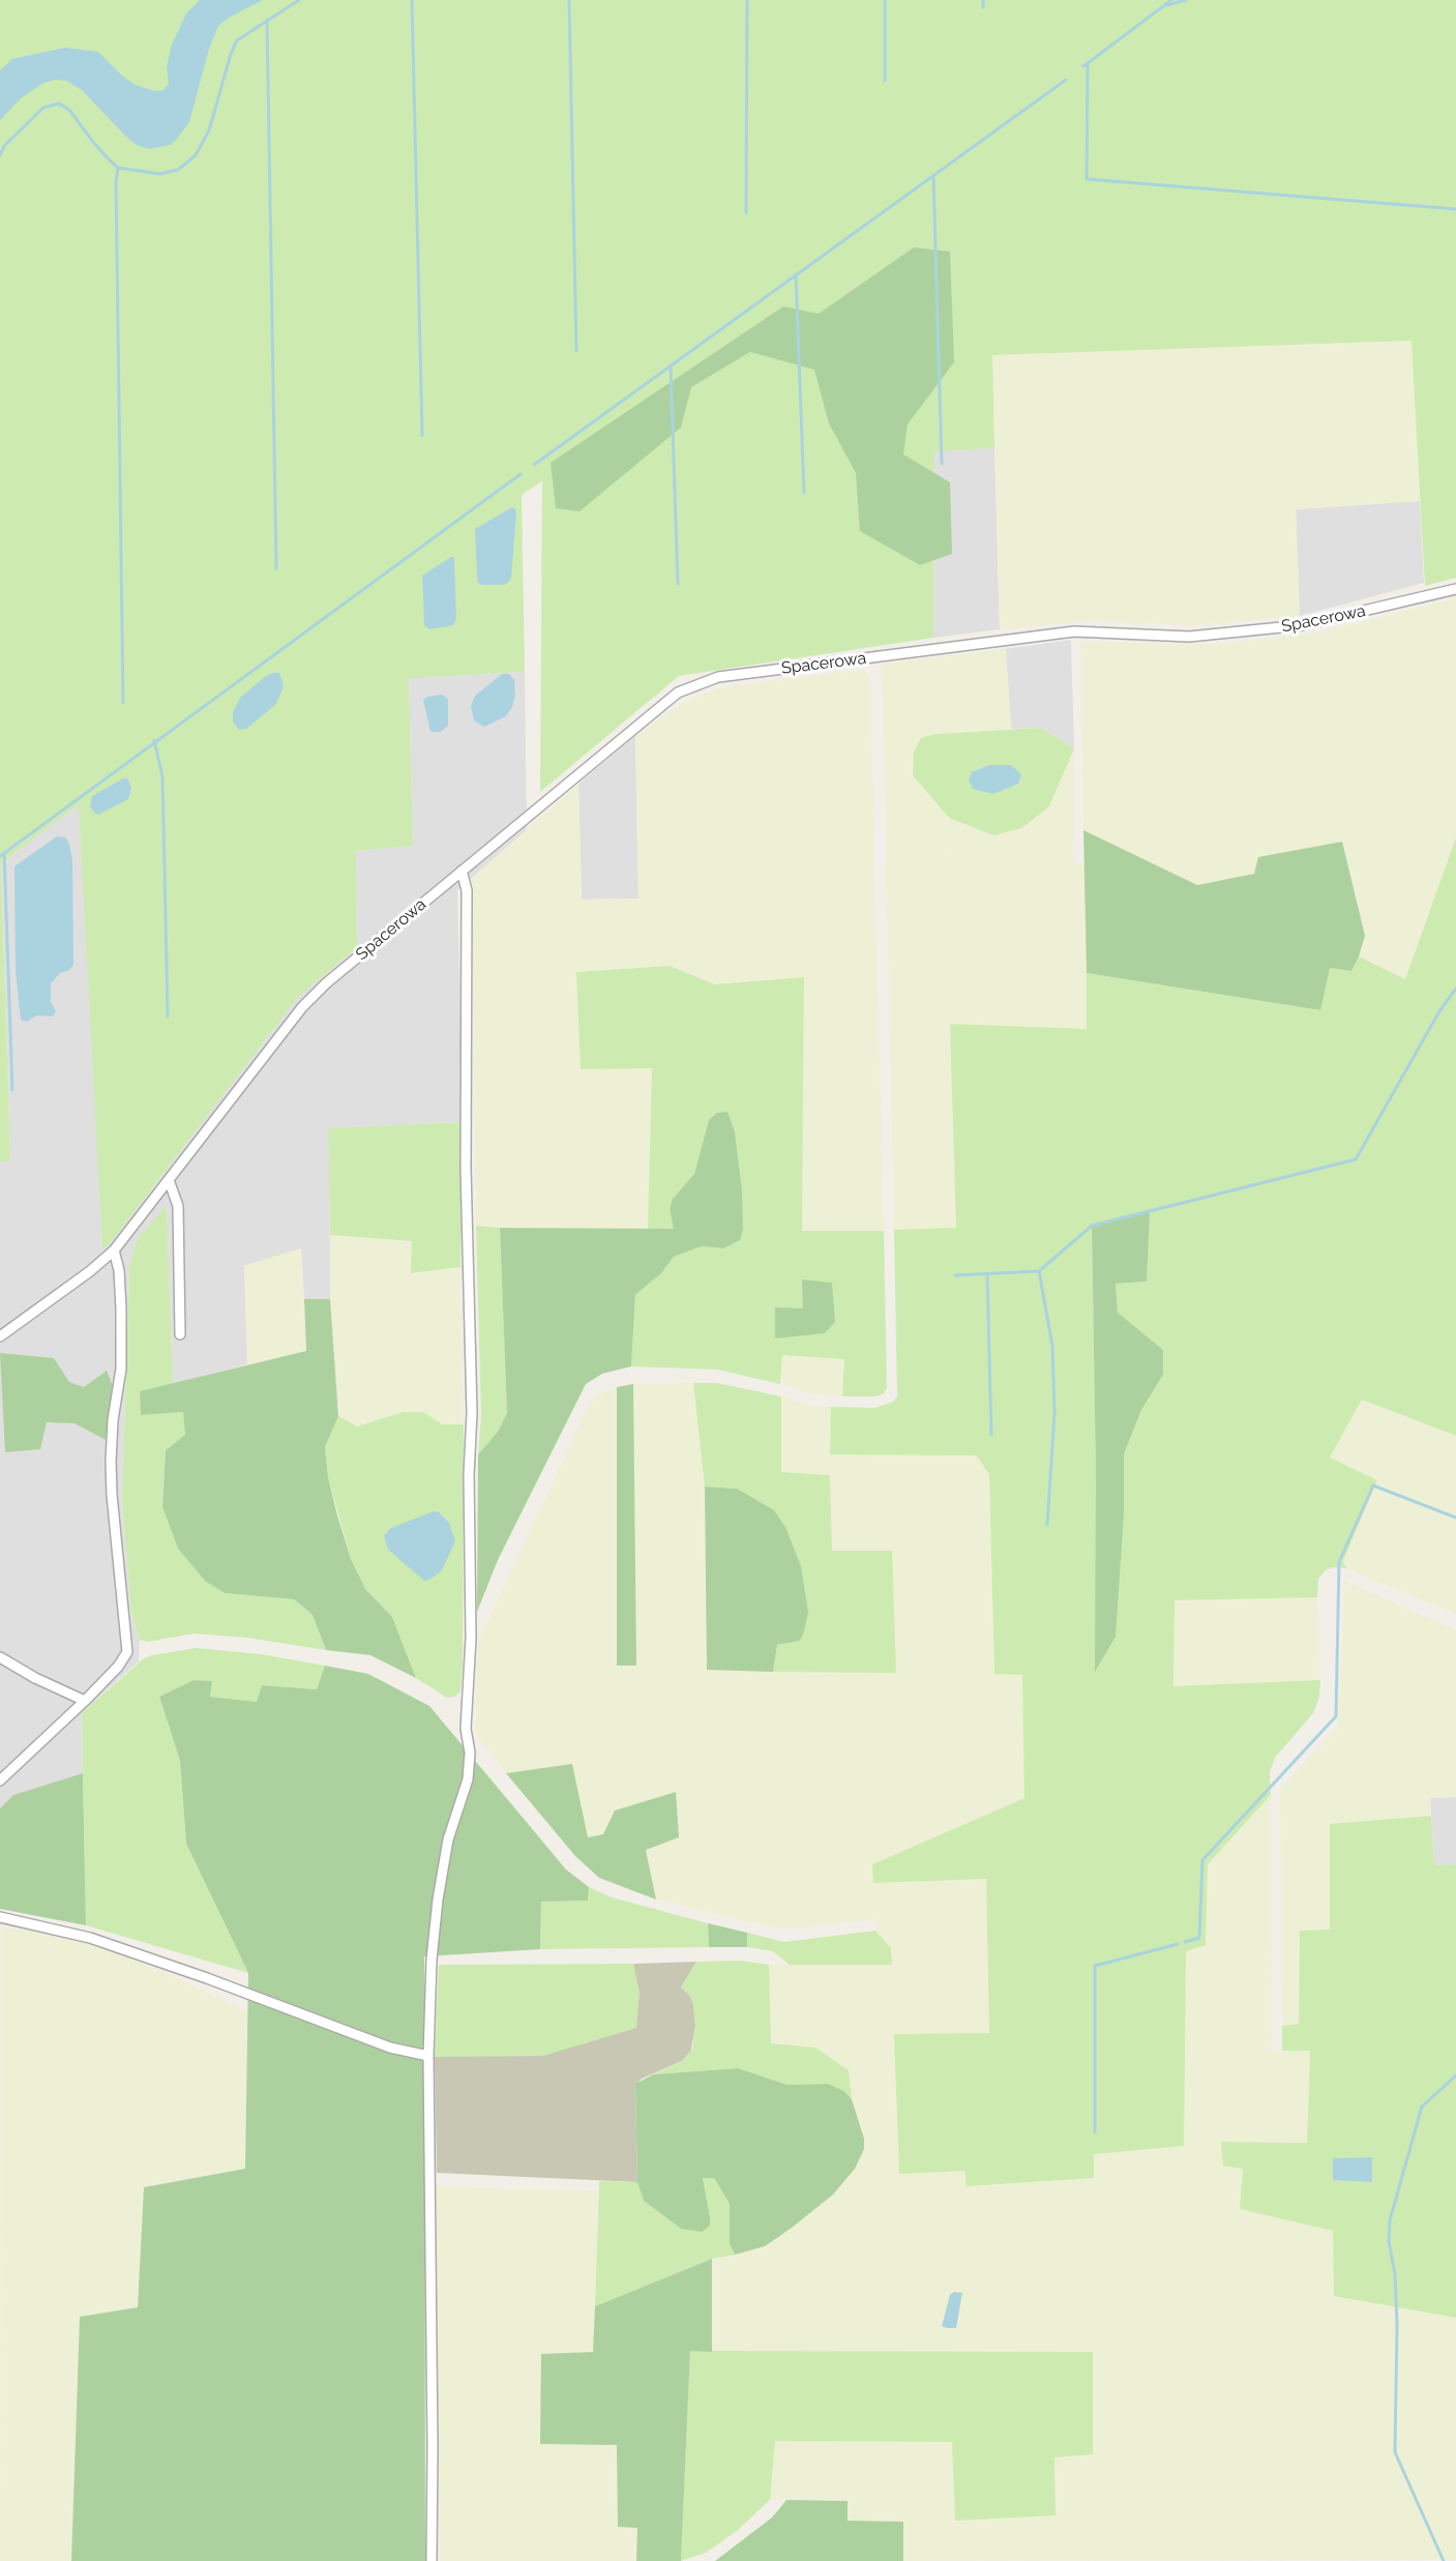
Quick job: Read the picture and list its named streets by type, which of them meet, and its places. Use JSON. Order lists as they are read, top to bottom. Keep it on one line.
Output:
{"streets":{"street":["Spacerowa"]}}
